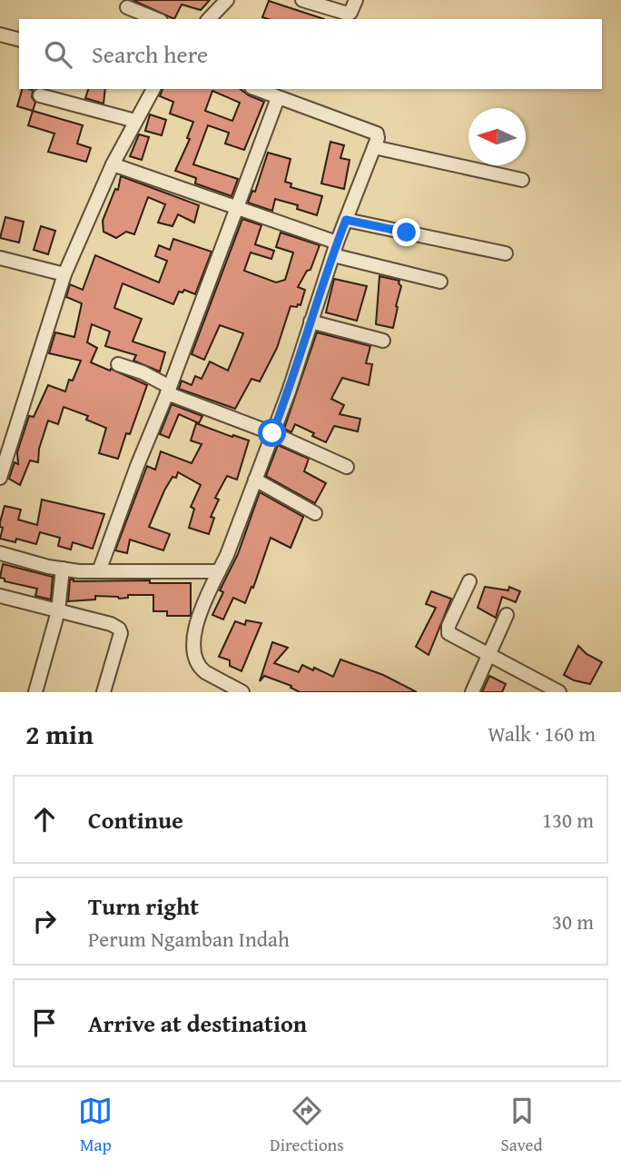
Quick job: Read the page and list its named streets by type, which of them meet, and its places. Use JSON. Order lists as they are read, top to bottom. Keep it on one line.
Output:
{"north":"left","page":{"search":"Search here","heading":["2 min","Walk · 160 m"],"list":[["Continue","130 m"],["Turn right","Perum Ngamban Indah","30 m"],"Arrive at destination"],"nav":["Map","Directions","Saved"]}}
